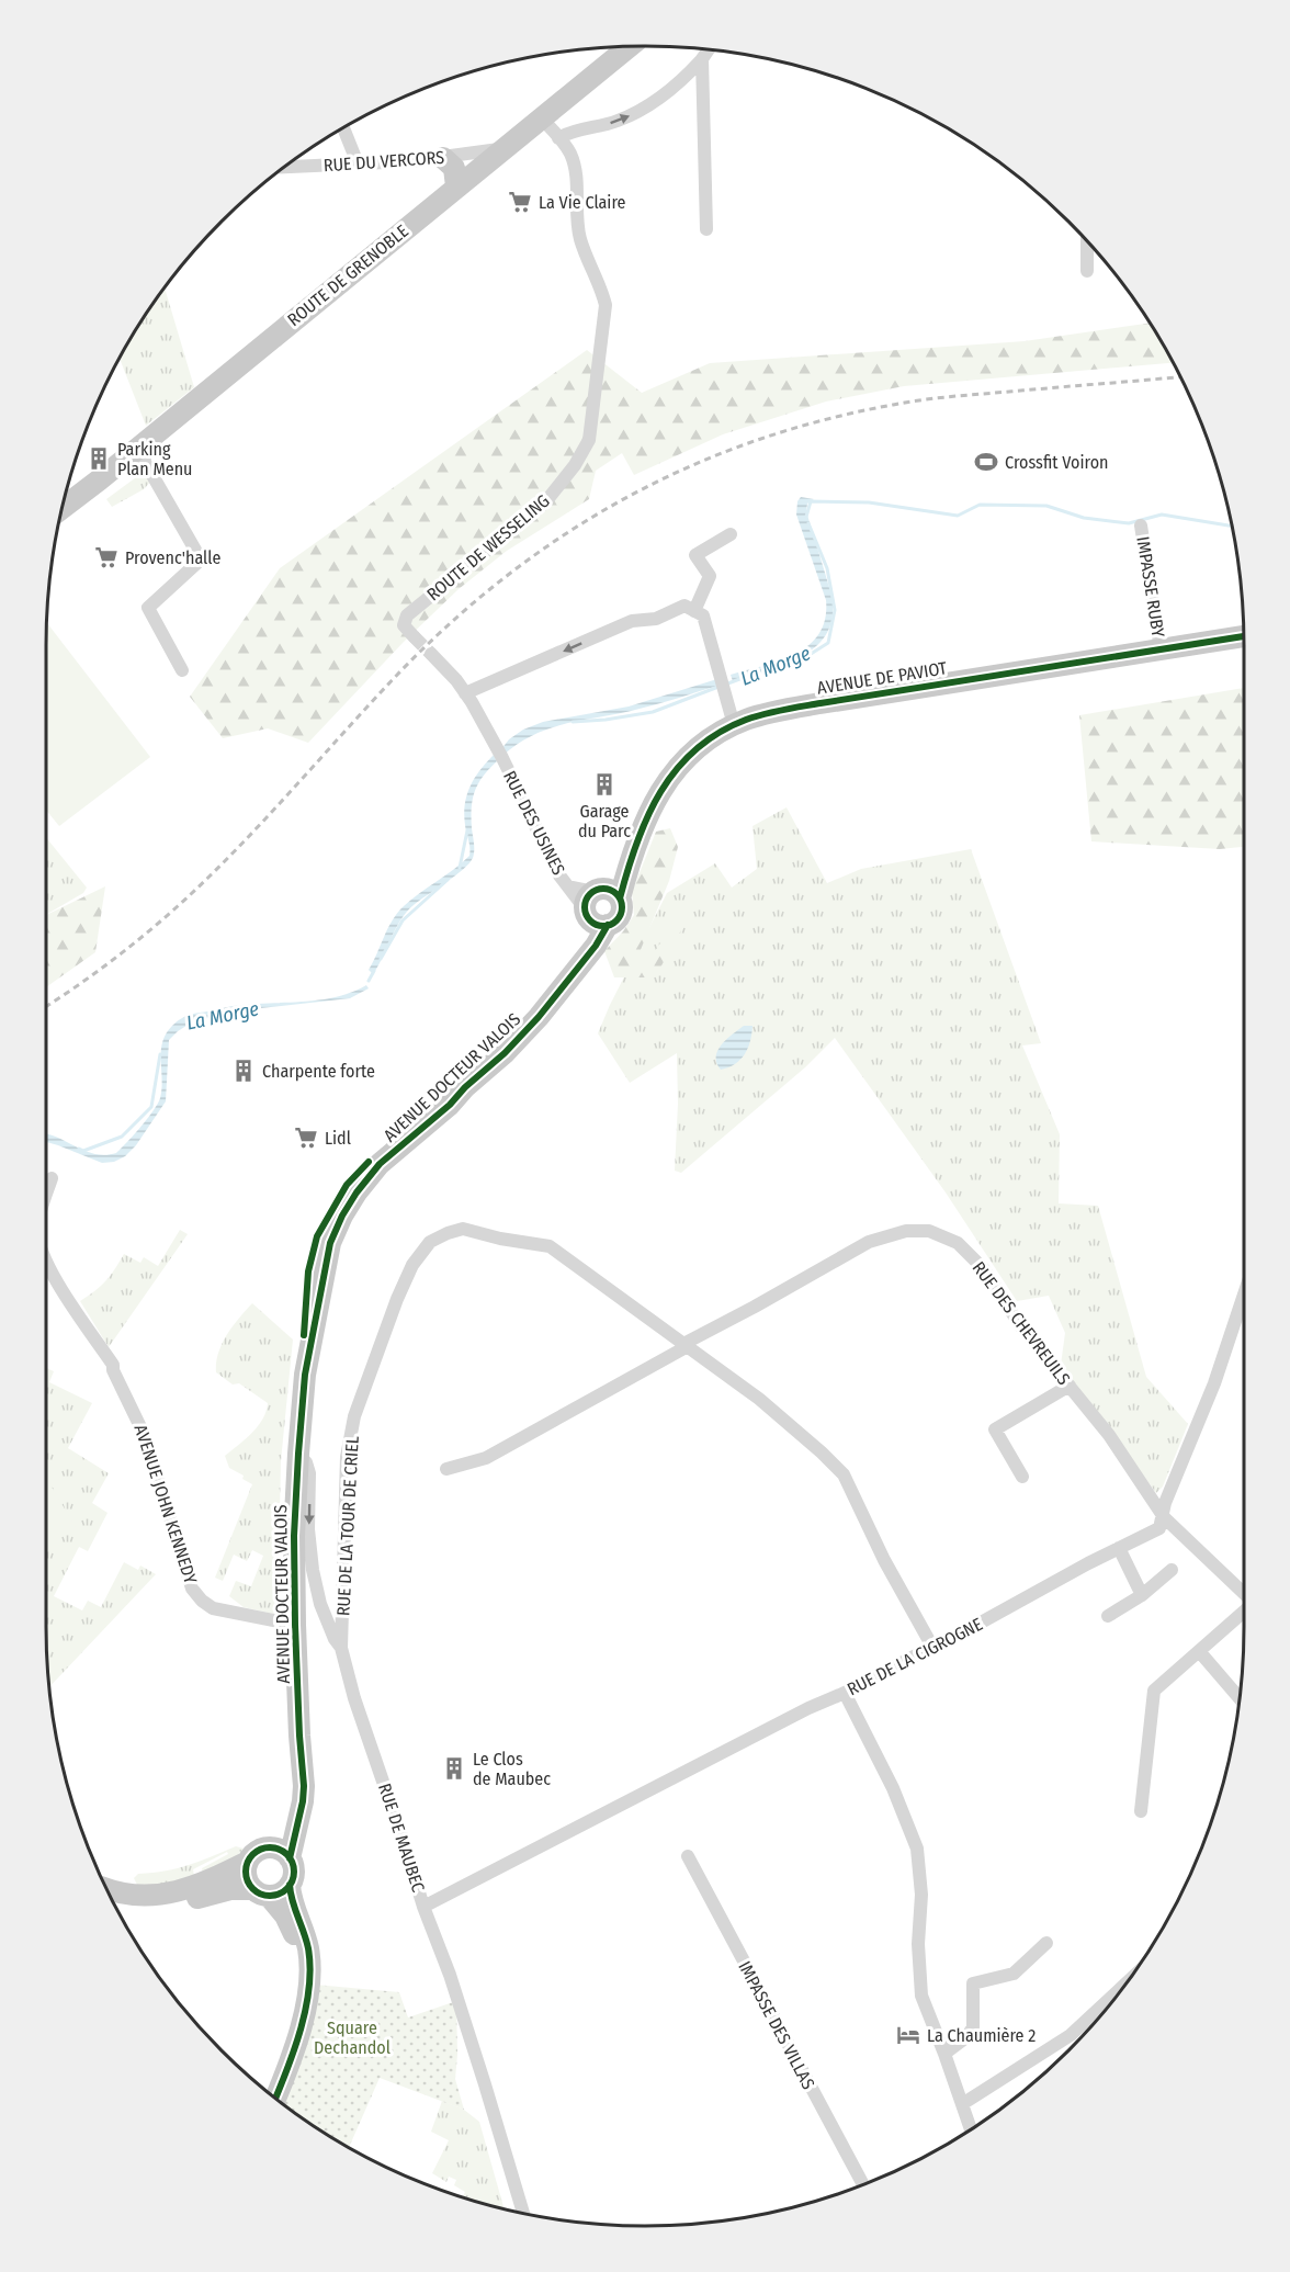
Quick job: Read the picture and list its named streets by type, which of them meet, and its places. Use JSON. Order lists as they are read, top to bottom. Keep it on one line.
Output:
{"streets":{"main road":["ROUTE DE GRENOBLE","AVENUE DE PAVIOT","AVENUE DOCTEUR VALOIS"],"street":["RUE DU VERCORS","ROUTE DE WESSELING","IMPASSE RUBY","RUE DES USINES","RUE DES CHEVREUILS","AVENUE JOHN KENNEDY","RUE DE LA TOUR DE CRIEL","RUE DE LA CIGROGNE","RUE DE MAUBEC","IMPASSE DES VILLAS"]},"crossings":[["RUE DU VERCORS","ROUTE DE GRENOBLE"],["ROUTE DE GRENOBLE","ROUTE DE WESSELING"],["IMPASSE RUBY","AVENUE DE PAVIOT"],["AVENUE DE PAVIOT","RUE DES USINES"],["AVENUE DE PAVIOT","AVENUE DOCTEUR VALOIS"],["RUE DES USINES","AVENUE DOCTEUR VALOIS"],["AVENUE DOCTEUR VALOIS","AVENUE JOHN KENNEDY"],["AVENUE DOCTEUR VALOIS","RUE DE MAUBEC"],["RUE DES CHEVREUILS","RUE DE LA TOUR DE CRIEL"],["RUE DES CHEVREUILS","RUE DE LA CIGROGNE"],["RUE DE LA TOUR DE CRIEL","RUE DE LA CIGROGNE"],["RUE DE LA TOUR DE CRIEL","RUE DE MAUBEC"],["RUE DE LA CIGROGNE","RUE DE MAUBEC"]],"water":["La Morge"],"parks":["Square Dechandol"],"places":{"supermarket":["La Vie Claire","Provenc'halle","Lidl"],"building":["Parking Plan Menu","Garage du Parc","Charpente forte","Le Clos de Maubec"],"sports":["Crossfit Voiron"],"hotel":["La Chaumière 2"]}}
